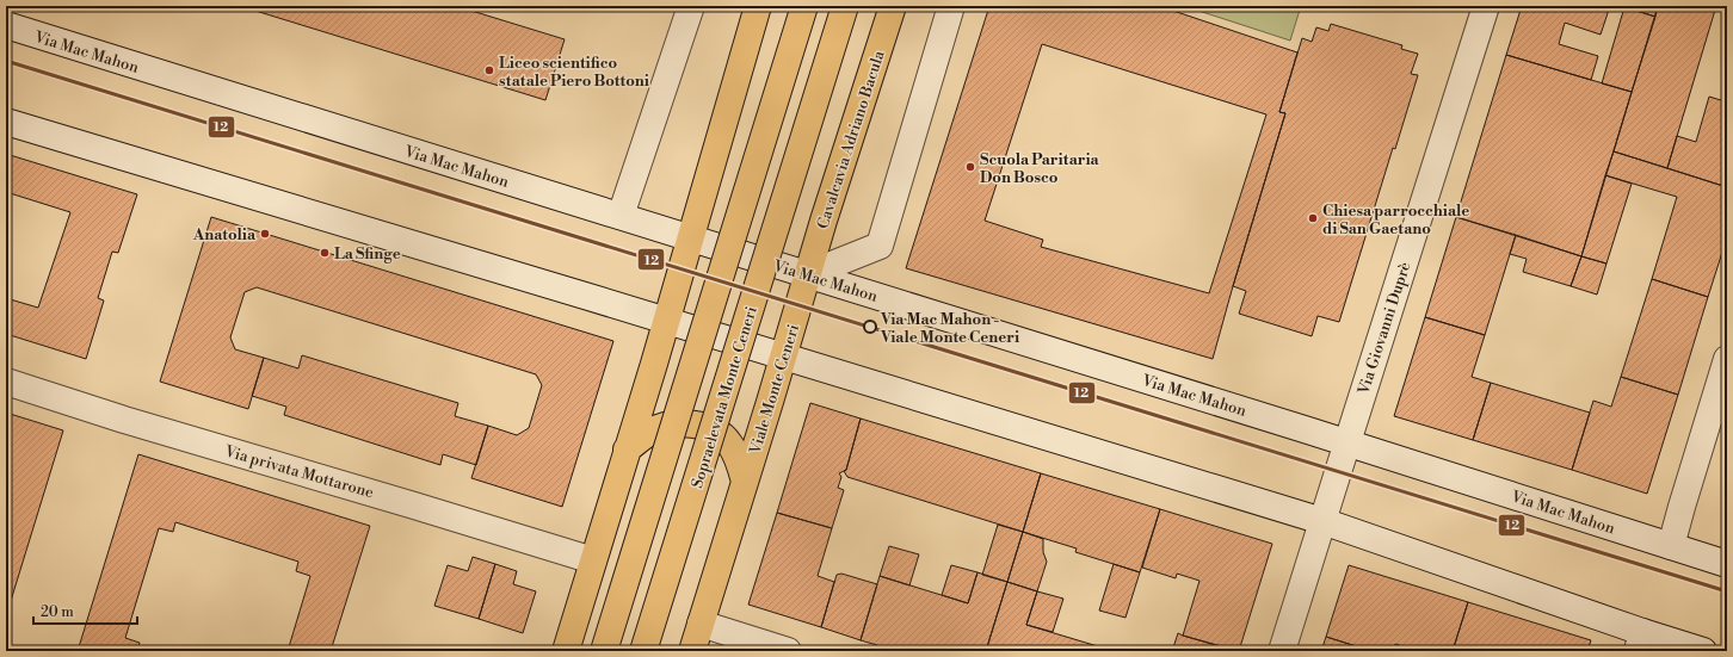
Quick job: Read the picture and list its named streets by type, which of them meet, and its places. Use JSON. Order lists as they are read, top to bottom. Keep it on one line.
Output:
{"streets":{"main road":["Via Mac Mahon","Cavalcavia Adriano Bacula","Via Giovanni Duprè","Viale Monte Ceneri","Sopraelevata Monte Ceneri","Via privata Mottarone"]},"crossings":[["Via Mac Mahon","Cavalcavia Adriano Bacula"],["Via Mac Mahon","Via Giovanni Duprè"],["Via Mac Mahon","Viale Monte Ceneri"],["Cavalcavia Adriano Bacula","Viale Monte Ceneri"]],"places":["Liceo scientifico statale Piero Bottoni","Scuola Paritaria Don Bosco","Chiesa parrocchiale di San Gaetano","Anatolia","La Sfinge","Via Mac Mahon - Viale Monte Ceneri"],"lines":["transit line 12"],"scale_bar":"20 m"}
